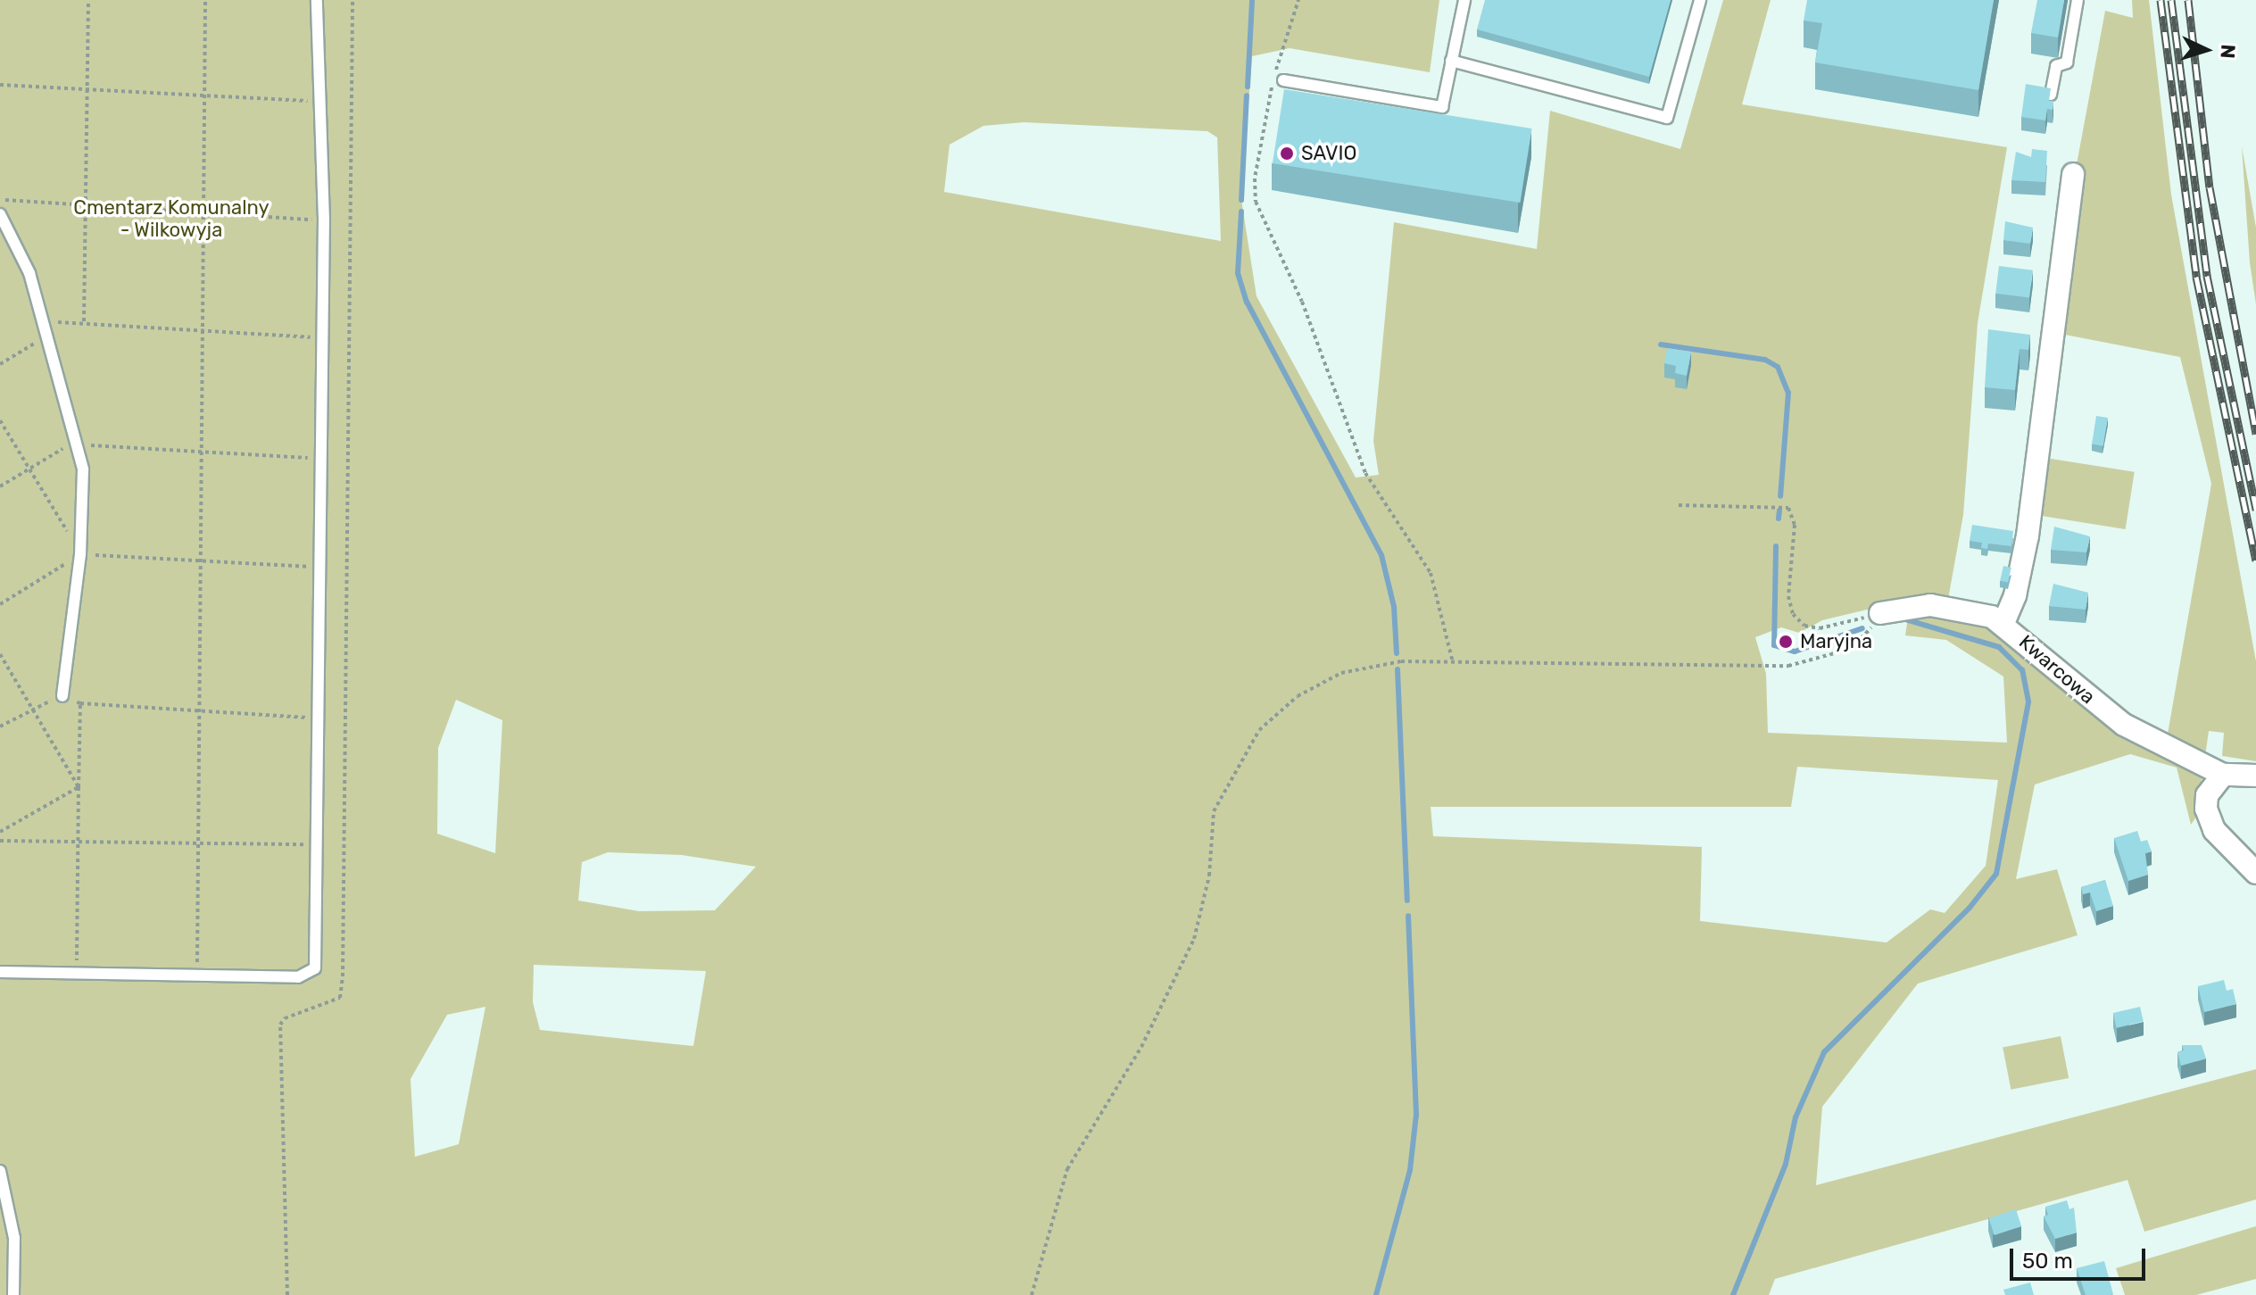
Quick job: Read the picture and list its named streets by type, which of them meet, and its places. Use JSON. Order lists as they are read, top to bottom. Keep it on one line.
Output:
{"streets":{"street":["Kwarcowa"]},"parks":["Cmentarz Komunalny - Wilkowyja"],"places":["SAVIO","Maryjna"],"scale_bar":"50 m","north":"right"}
